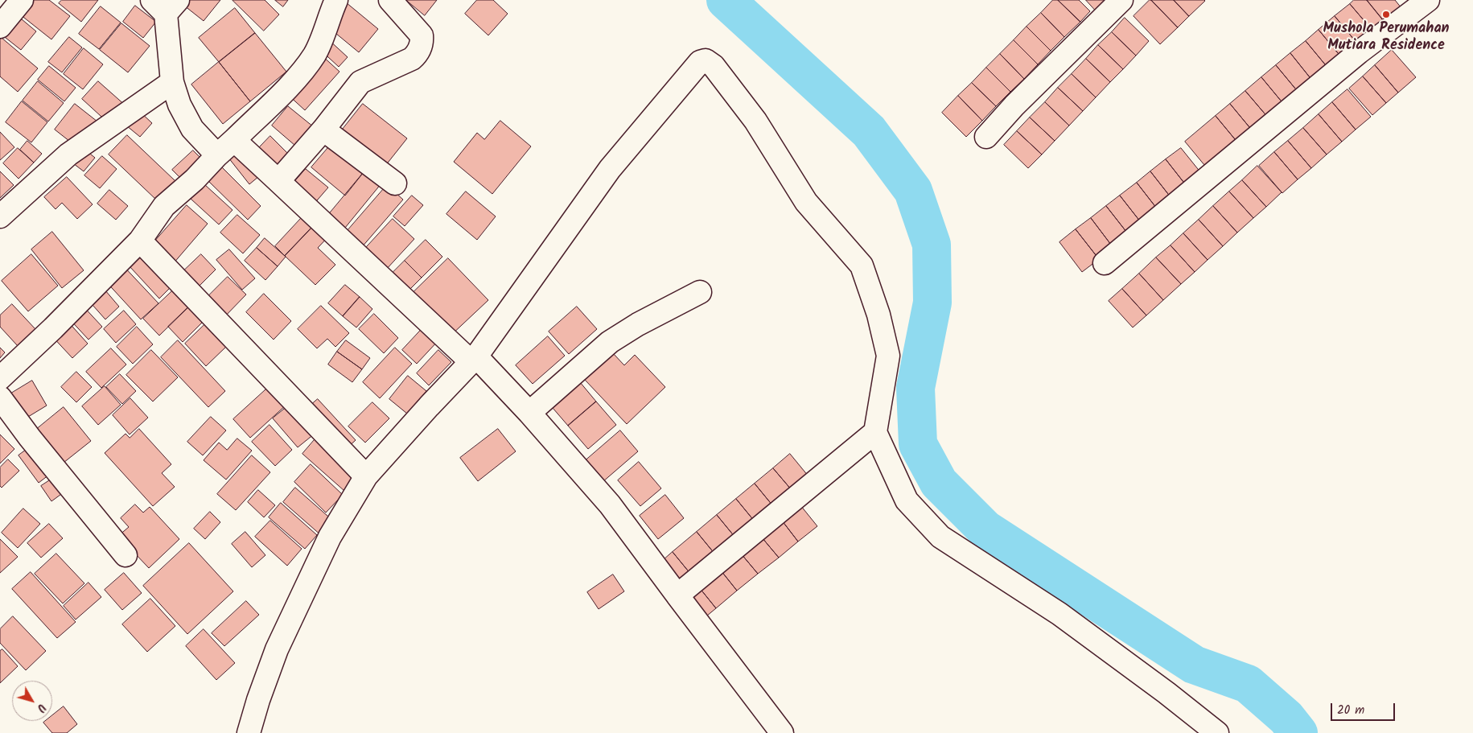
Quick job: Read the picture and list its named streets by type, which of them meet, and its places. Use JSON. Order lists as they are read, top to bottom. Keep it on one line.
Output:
{"places":["Mushola Perumahan Mutiara Residence"],"scale_bar":"20 m","north":"bottom right"}
